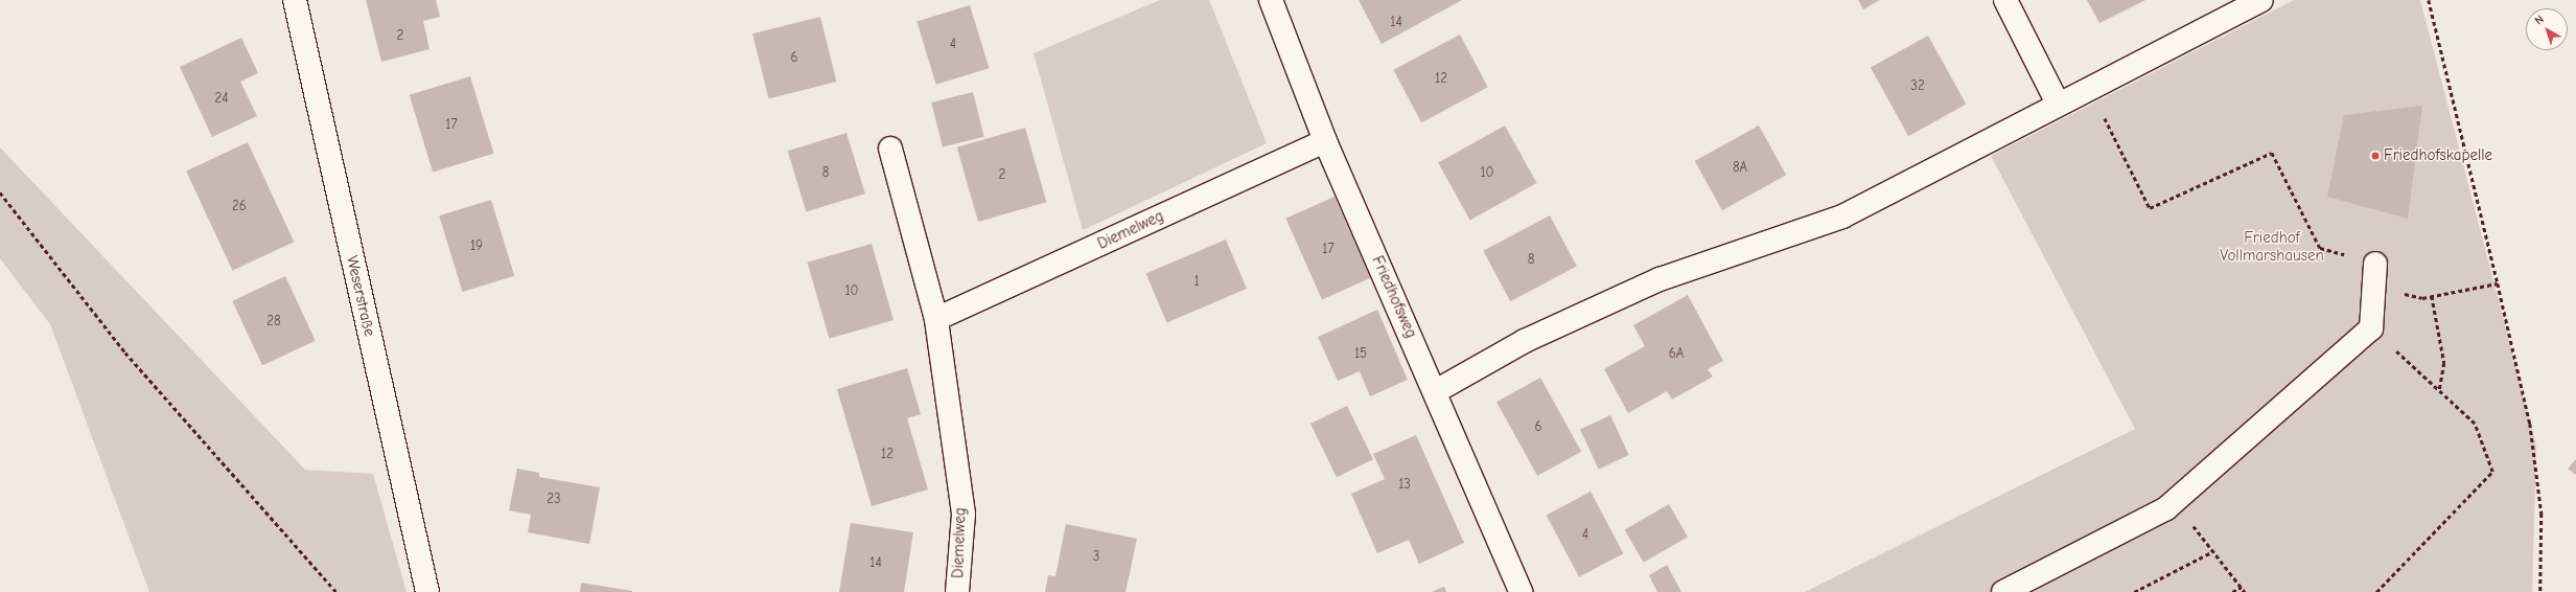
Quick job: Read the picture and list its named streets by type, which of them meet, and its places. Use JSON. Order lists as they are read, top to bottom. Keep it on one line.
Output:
{"streets":{"street":["Diemelweg","Weserstraße","Friedhofsweg"]},"crossings":[["Diemelweg","Friedhofsweg"]],"parks":["Friedhof Vollmarshausen"],"places":["Friedhofskapelle"],"house_numbers":["14","2","4","6","12","32","24","17","8A","8","10","2","26","19","17","8","1","10","28","15","6A","6","12","13","23","4","3","14"],"north":"top left"}
